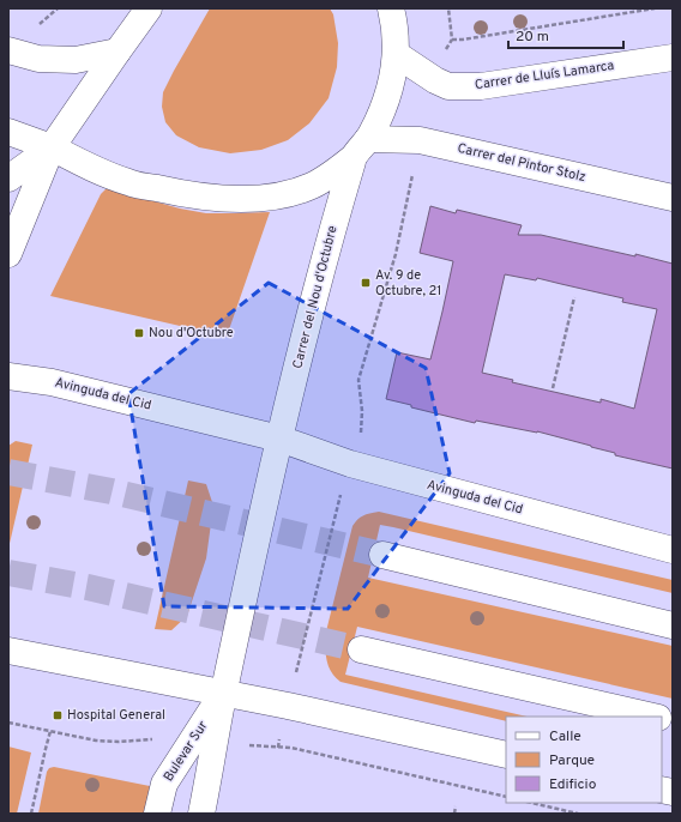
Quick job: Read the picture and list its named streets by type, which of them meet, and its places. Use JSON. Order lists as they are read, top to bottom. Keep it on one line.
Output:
{"streets":{"main road":["Carrer de Lluís Lamarca","Carrer del Pintor Stolz","Carrer del Nou d'Octubre","Avinguda del Cid","Bulevar Sur"]},"crossings":[["Carrer de Lluís Lamarca","Carrer del Nou d'Octubre"],["Carrer del Pintor Stolz","Carrer del Nou d'Octubre"],["Carrer del Nou d'Octubre","Avinguda del Cid"]],"places":{"transit":["Av. 9 de Octubre, 21","Nou d'Octubre","Hospital General"]},"legend":["Calle","Parque","Edificio"],"scale_bar":"20 m"}
